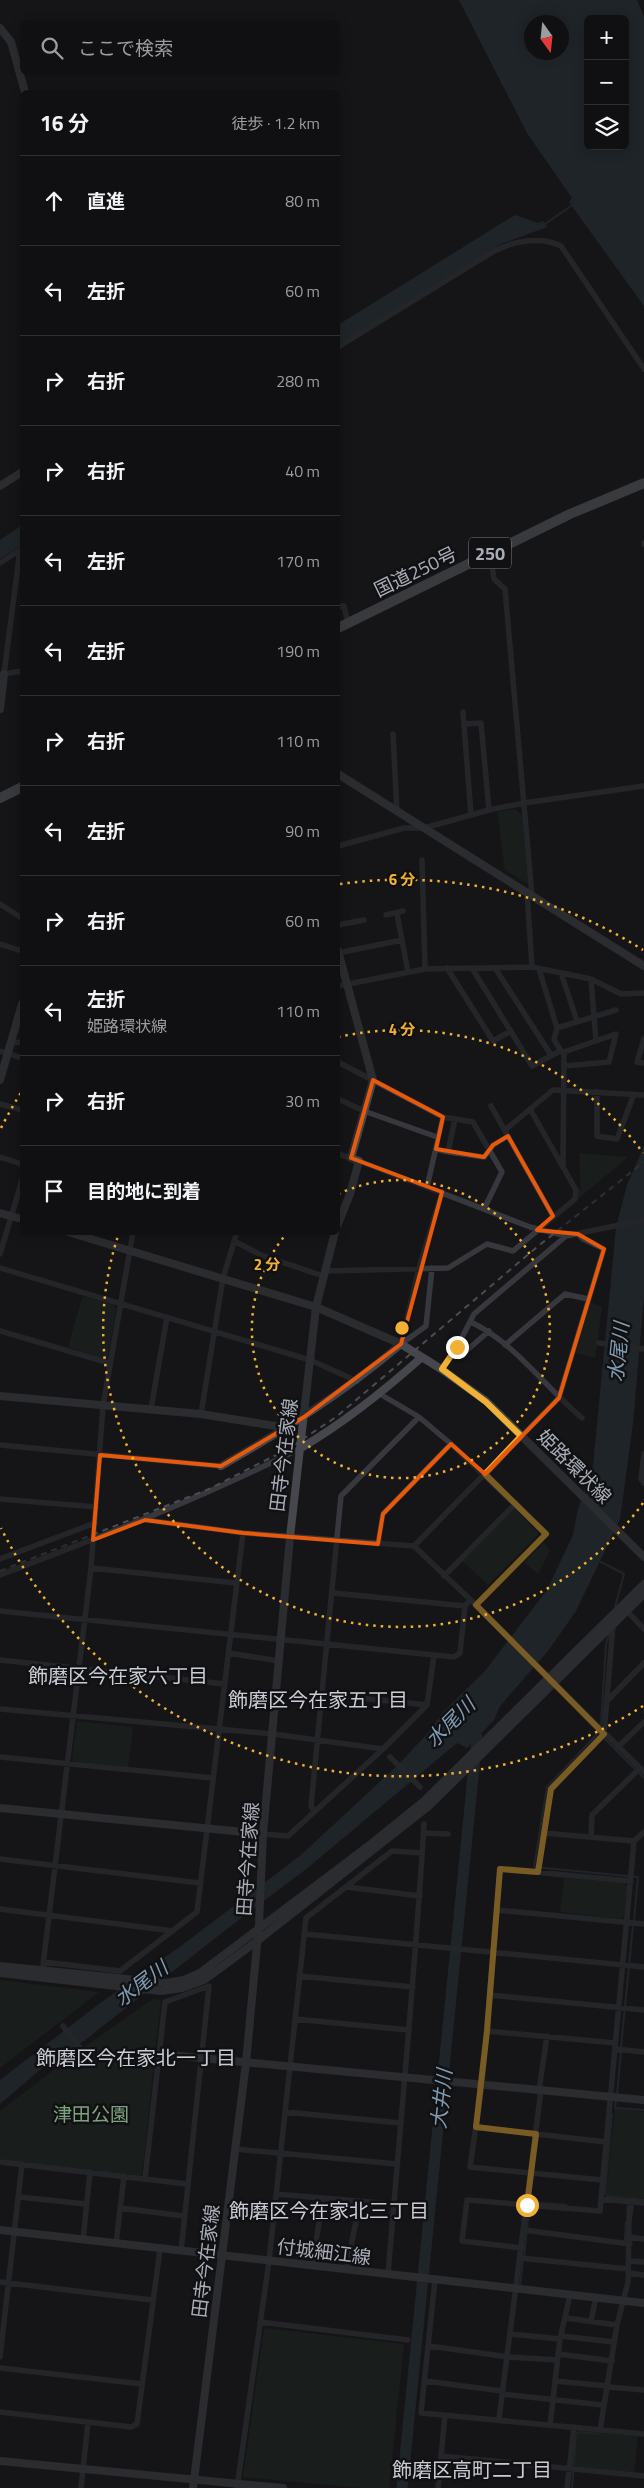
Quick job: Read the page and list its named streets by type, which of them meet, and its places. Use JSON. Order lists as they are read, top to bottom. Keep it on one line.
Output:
{"streets":{"highway":["250","国道250号"],"street":["田寺今在家線","姫路環状線","付城細江線"]},"crossings":[["田寺今在家線","姫路環状線"],["田寺今在家線","付城細江線"]],"districts":["飾磨区今在家六丁目","飾磨区今在家五丁目","飾磨区今在家北一丁目","飾磨区今在家北三丁目","飾磨区高町二丁目"],"water":["水尾川","大井川"],"parks":["津田公園"],"north":"bottom","page":{"map_buttons":["+","−"],"search":"ここで検索","heading":["16 分","徒歩 · 1.2 km"],"list":[["直進","80 m"],["左折","60 m"],["右折","280 m"],["右折","40 m"],["左折","170 m"],["左折","190 m"],["右折","110 m"],["左折","90 m"],["右折","60 m"],["左折","姫路環状線","110 m"],["右折","30 m"],"目的地に到着"]},"rings":["6 分","4 分","2 分"]}
